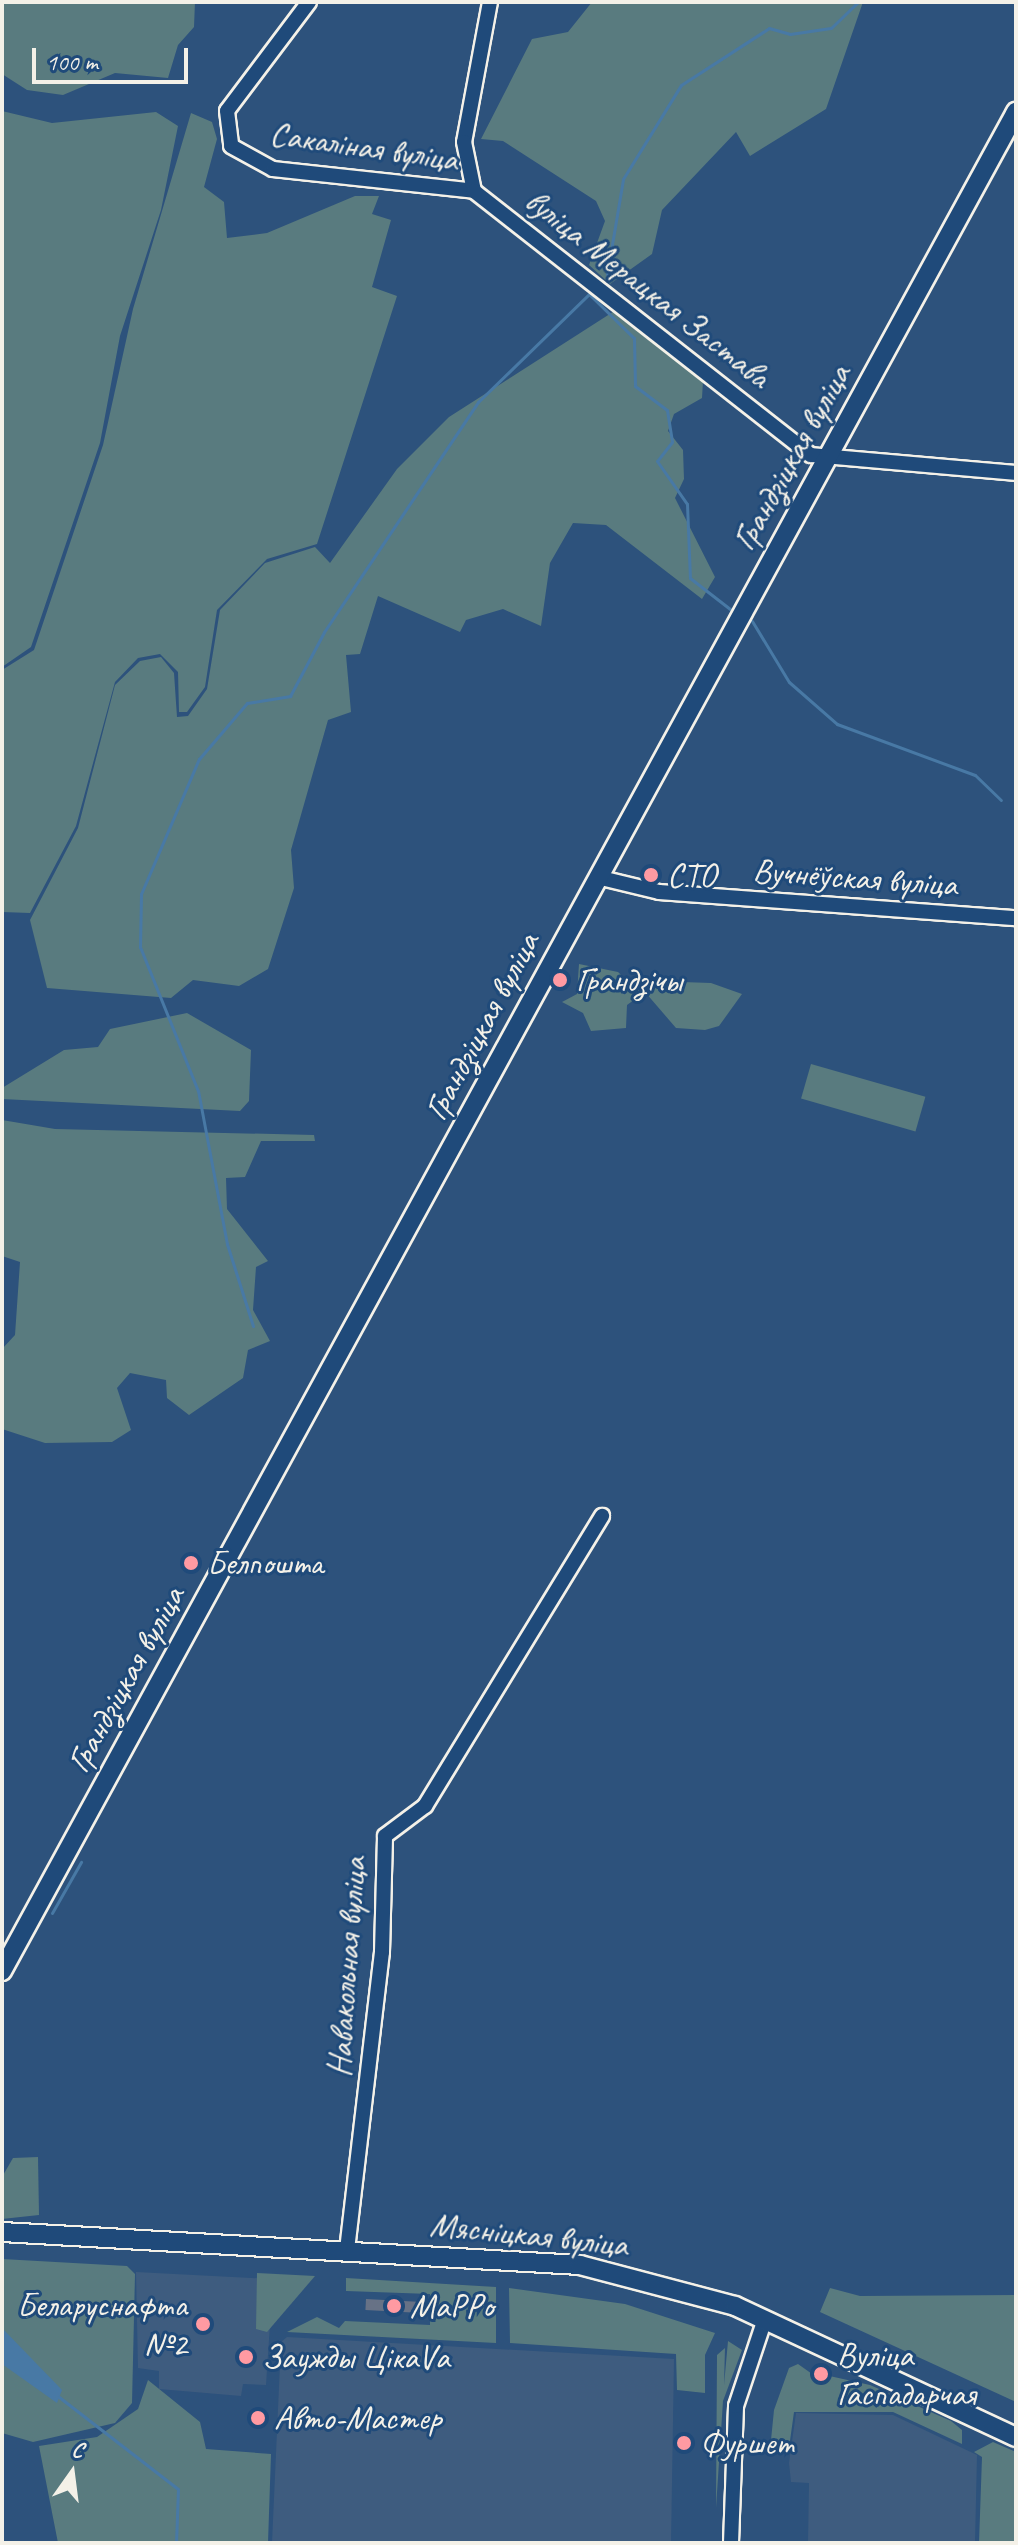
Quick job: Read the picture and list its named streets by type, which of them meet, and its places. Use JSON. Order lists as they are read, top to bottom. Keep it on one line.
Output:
{"streets":{"main road":["Грандзіцкая вуліца","Мясніцкая вуліца"],"street":["Сакаліная вуліца","вуліца Мерацкая Застава","Вучнёўская вуліца","Навакольная вуліца"]},"crossings":[["Сакаліная вуліца","вуліца Мерацкая Застава"],["вуліца Мерацкая Застава","Грандзіцкая вуліца"],["Грандзіцкая вуліца","Вучнёўская вуліца"],["Навакольная вуліца","Мясніцкая вуліца"]],"places":["СТО","Грандзічы","Белпошта","МаРРо","Беларуснафта №2","Заужды ЦікаVа","Вуліца Гаспадарчая","Авто-Мастер","Фуршет"],"scale_bar":"100 m","north":"top"}
